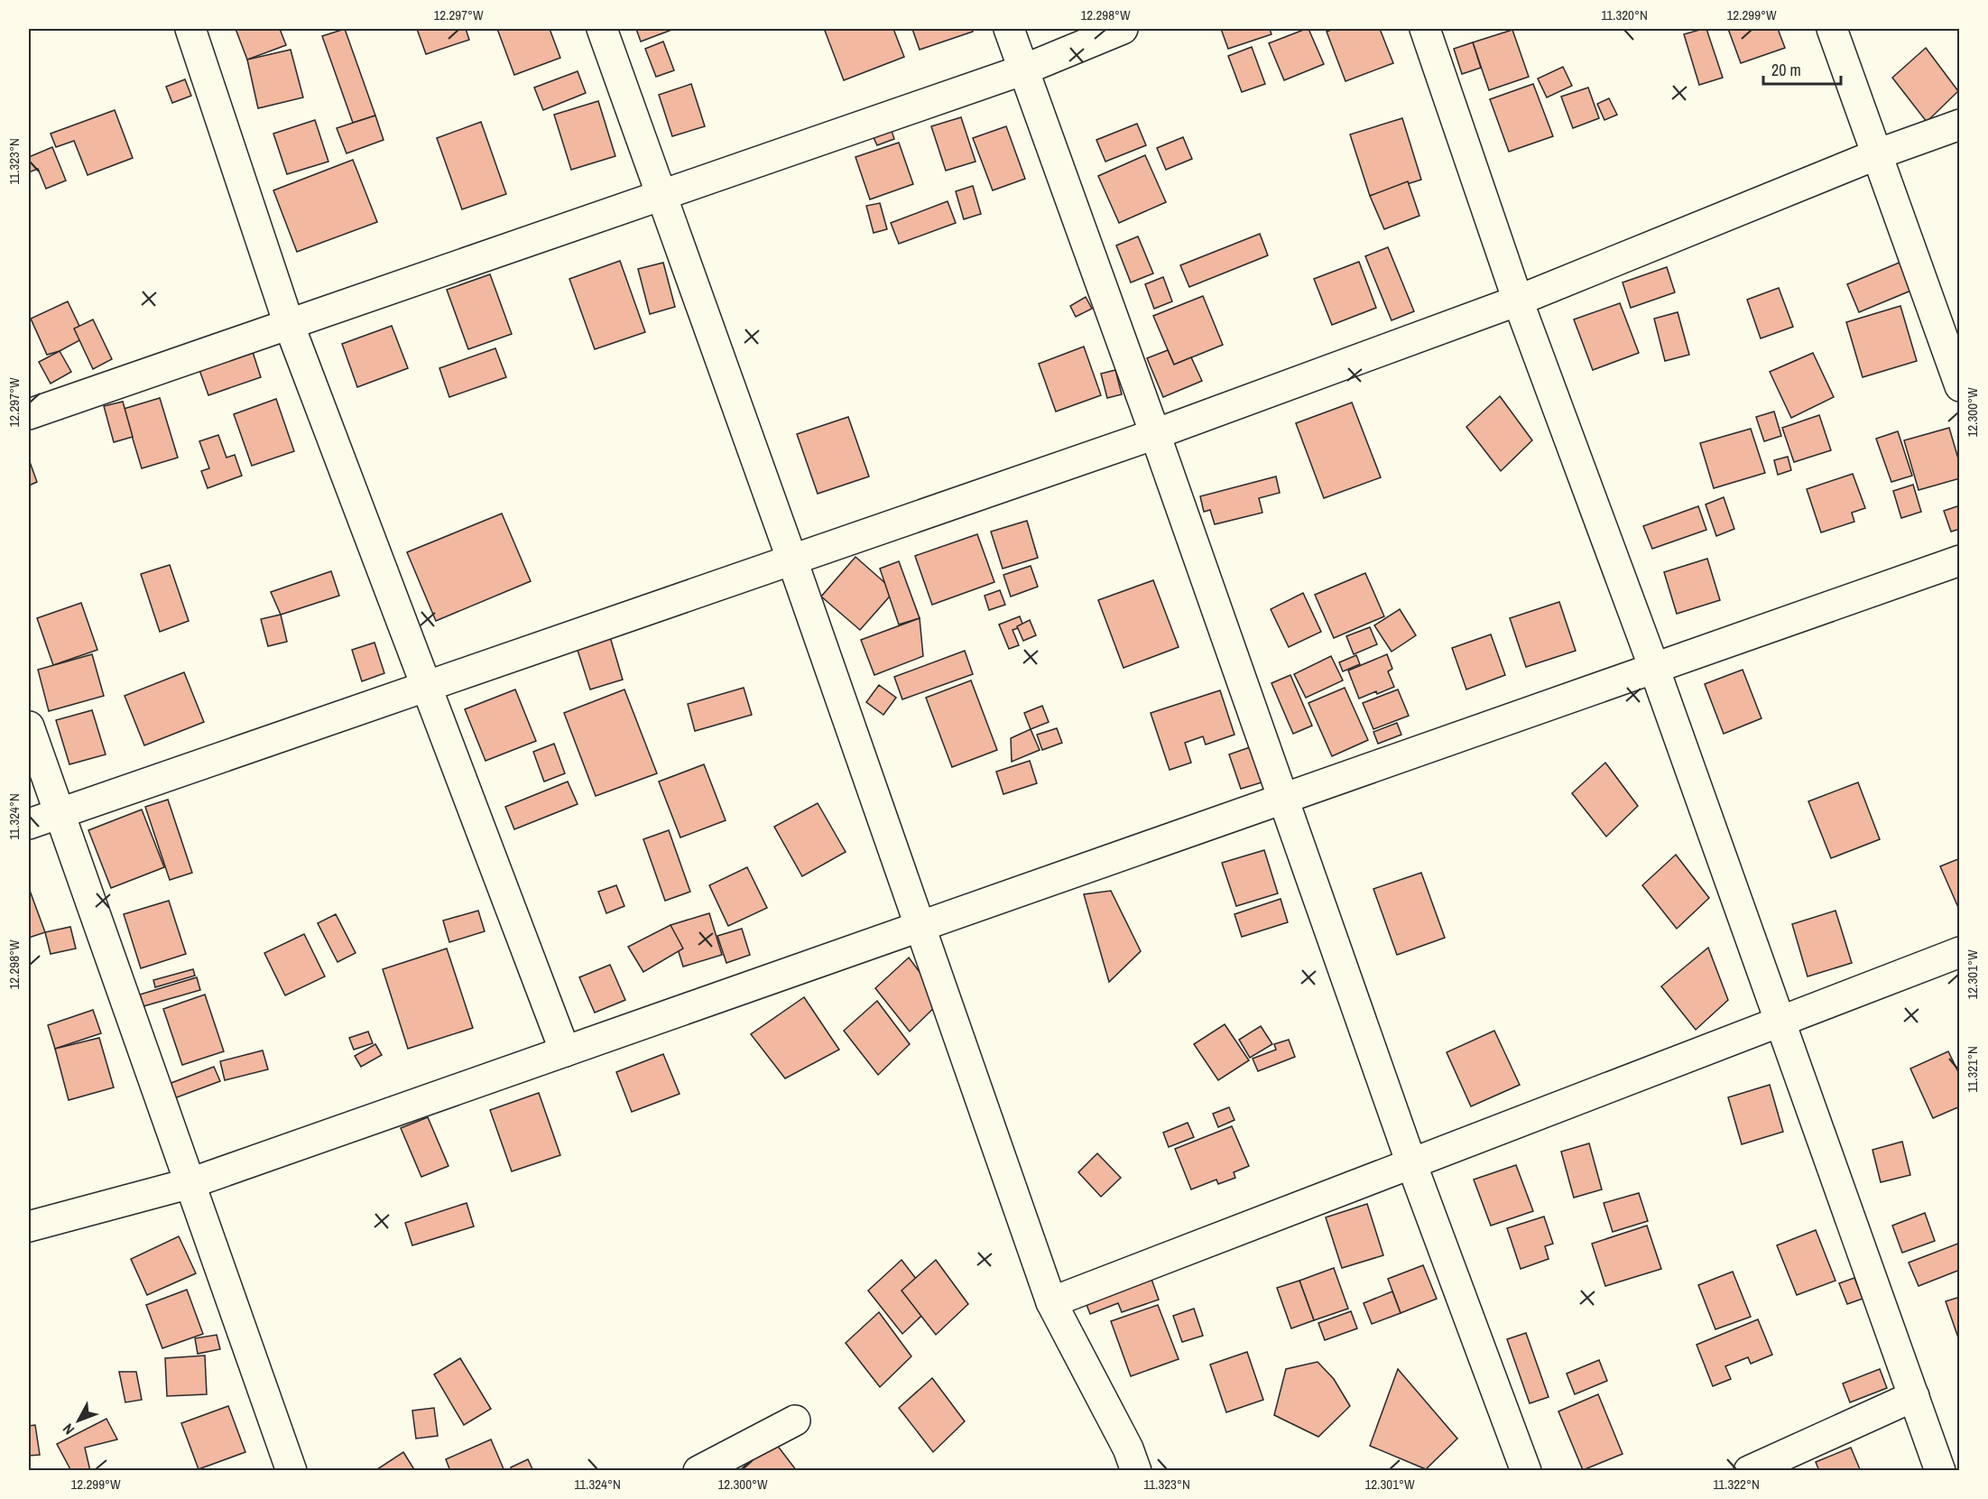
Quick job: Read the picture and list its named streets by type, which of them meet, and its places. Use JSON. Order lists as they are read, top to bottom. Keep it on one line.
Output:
{"scale_bar":"20 m","north":"bottom left","coordinates":["12.297°W","12.298°W","11.320°N","12.299°W","11.323°N","12.300°W","11.324°N","12.301°W","11.321°N","11.322°N"]}
